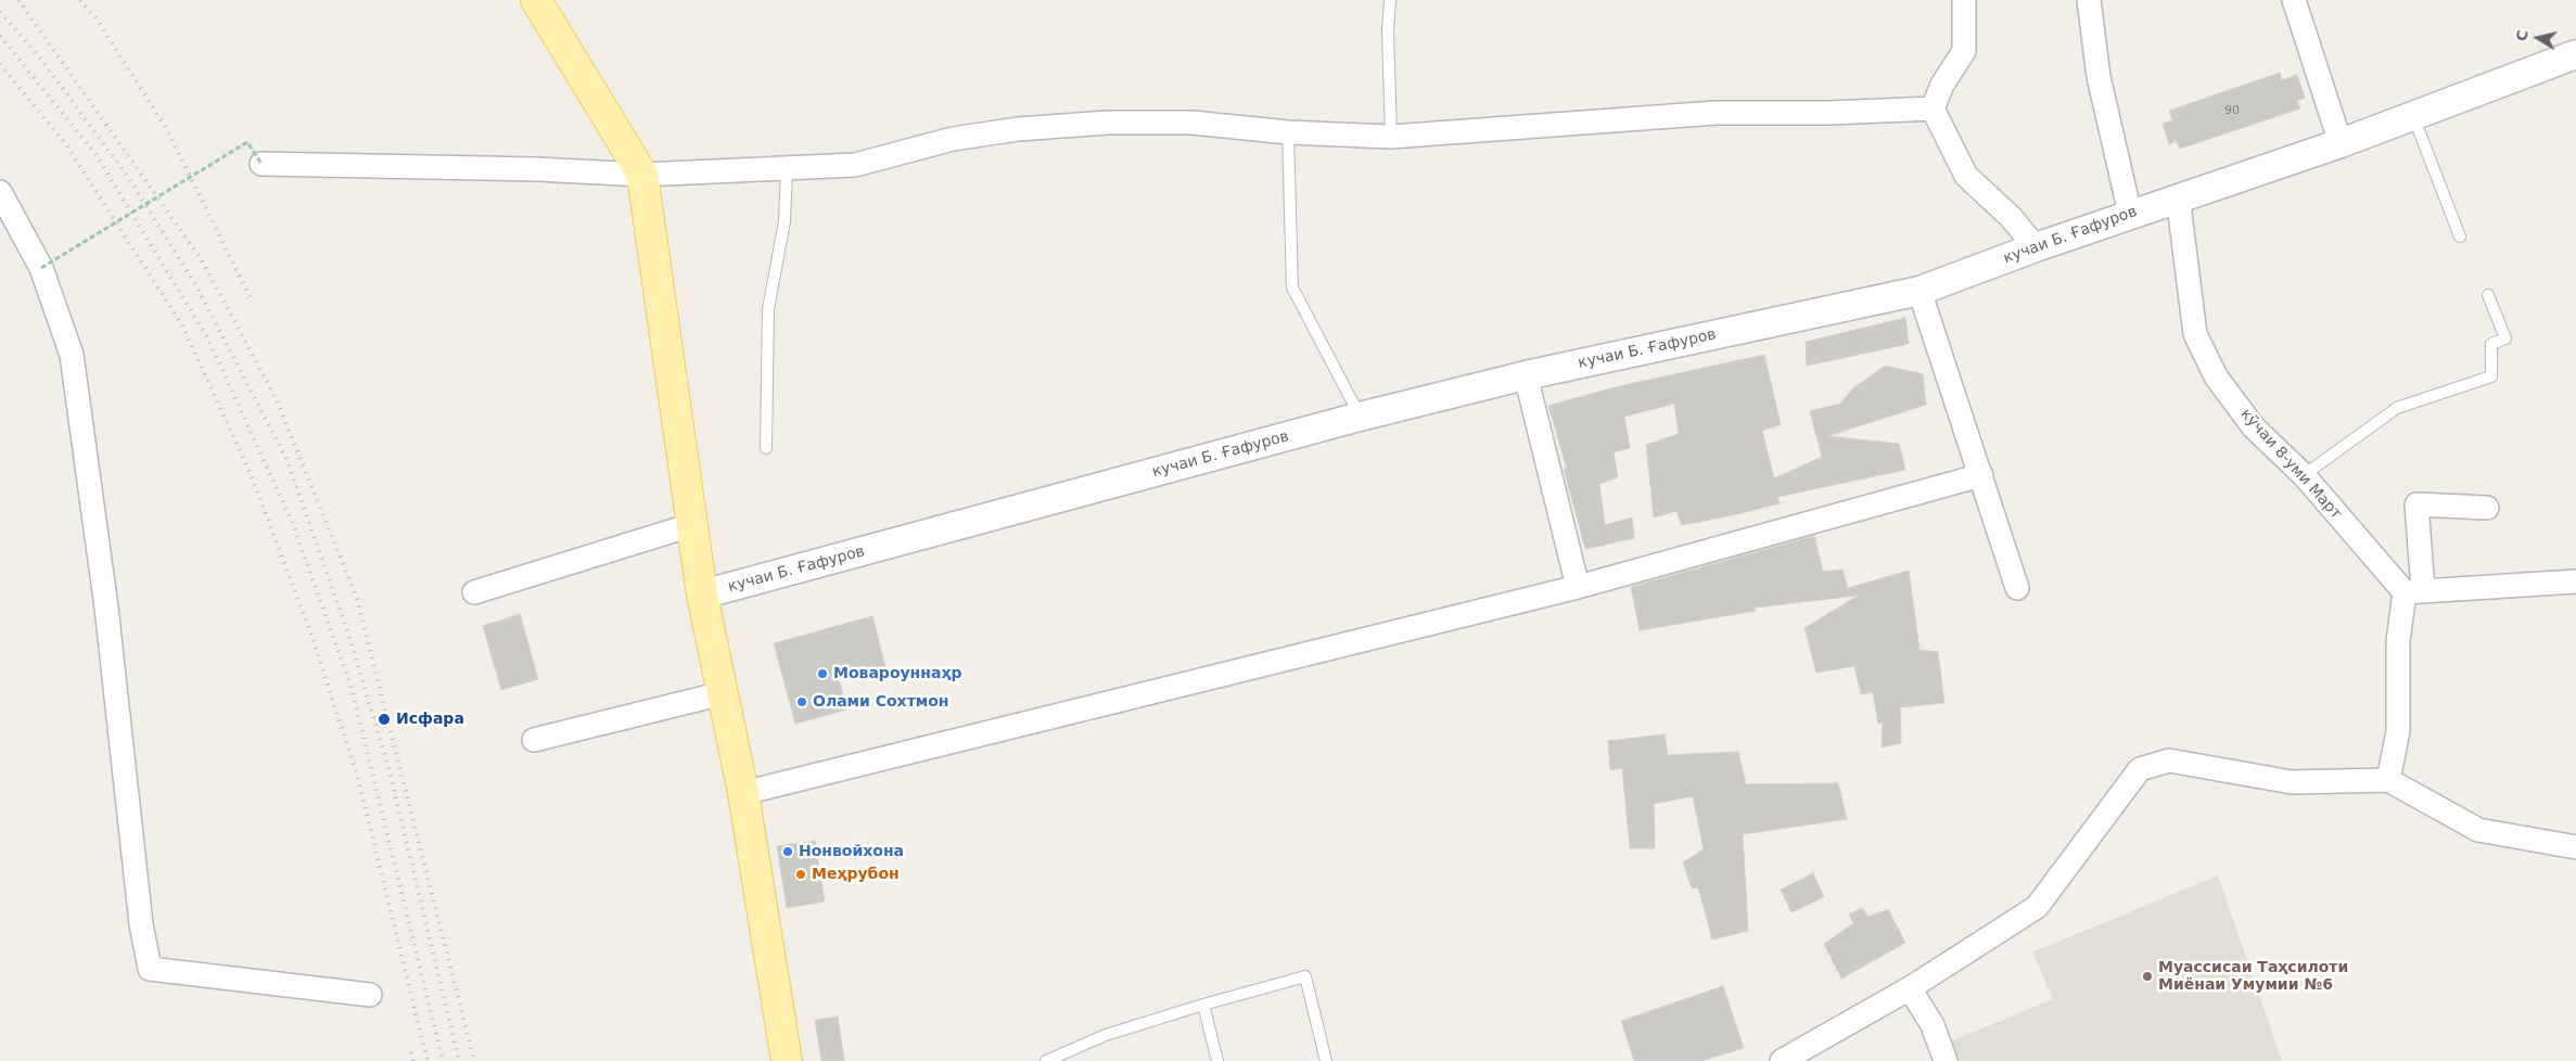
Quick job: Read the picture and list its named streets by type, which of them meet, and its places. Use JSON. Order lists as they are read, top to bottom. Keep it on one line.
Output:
{"streets":{"street":["кучаи Б. Ғафуров","кӯчаи 8-уми Март"]},"crossings":[["кучаи Б. Ғафуров","кӯчаи 8-уми Март"]],"places":["Мовароуннаҳр","Олами Сохтмон","Исфара","Нонвойхона","Меҳрубон","Муассисаи Таҳсилоти Миёнаи Умумии №6"],"house_numbers":["90"],"north":"left"}
